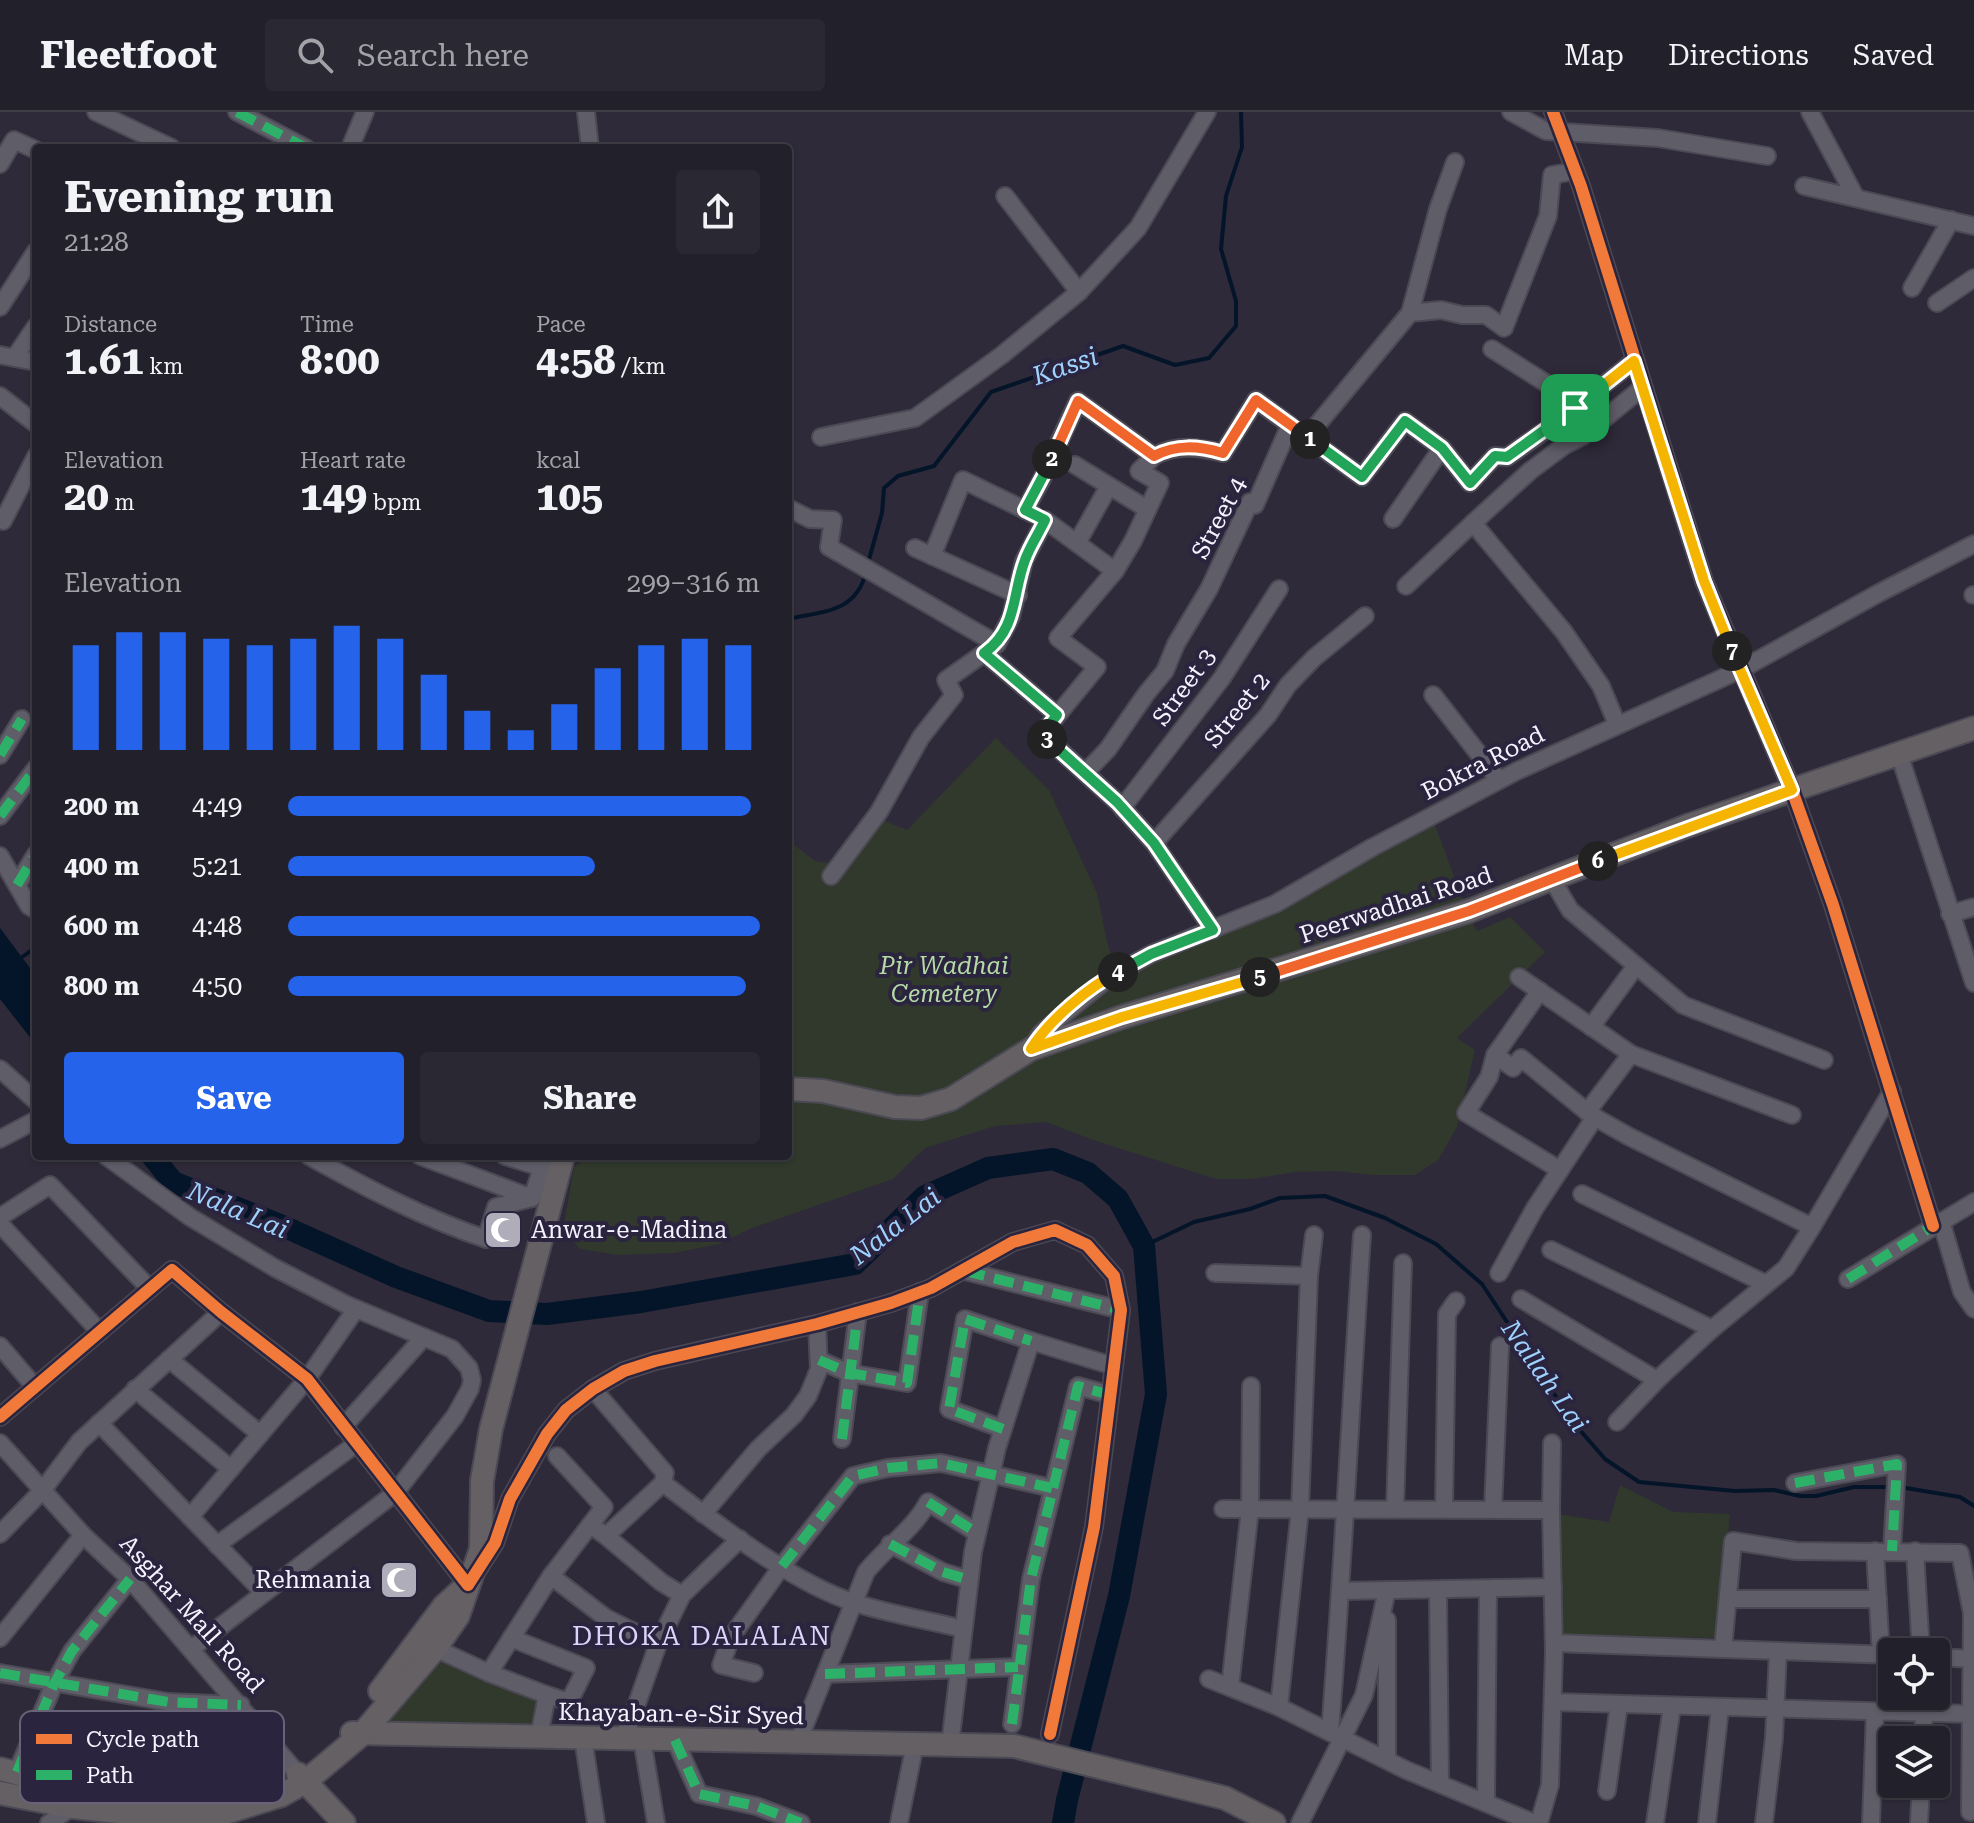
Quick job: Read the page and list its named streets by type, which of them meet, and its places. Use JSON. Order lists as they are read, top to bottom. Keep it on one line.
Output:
{"streets":{"main road":["Peerwadhai Road","Asghar Mall Road","Khayaban-e-Sir Syed"],"street":["Street 4","Street 3","Street 2","Bokra Road"]},"crossings":[["Bokra Road","Peerwadhai Road"]],"districts":["DHOKA DALALAN"],"water":["Kassi","Nala Lai","Nallah Lai"],"parks":["Pir Wadhai Cemetery"],"places":{"mosque":["Anwar-e-Madina","Rehmania"]},"legend":["Cycle path","Path"],"page":{"header":"Fleetfoot","search":"Search here","nav":["Map","Directions","Saved"],"heading":["Evening run","21:28"],"stats":[["Distance","1.61 km"],["Time","8:00"],["Pace","4:58 /km"],["Elevation","20 m"],["Heart rate","149 bpm"],["kcal","105"]],"pins":["1","2","7","3","6","4","5"],"chart":["Elevation","299–316 m"],"list":[{"name":"200 m","note":"4:49"},{"name":"400 m","note":"5:21"},{"name":"600 m","note":"4:48"},{"name":"800 m","note":"4:50"}],"buttons":["Save","Share"]}}
